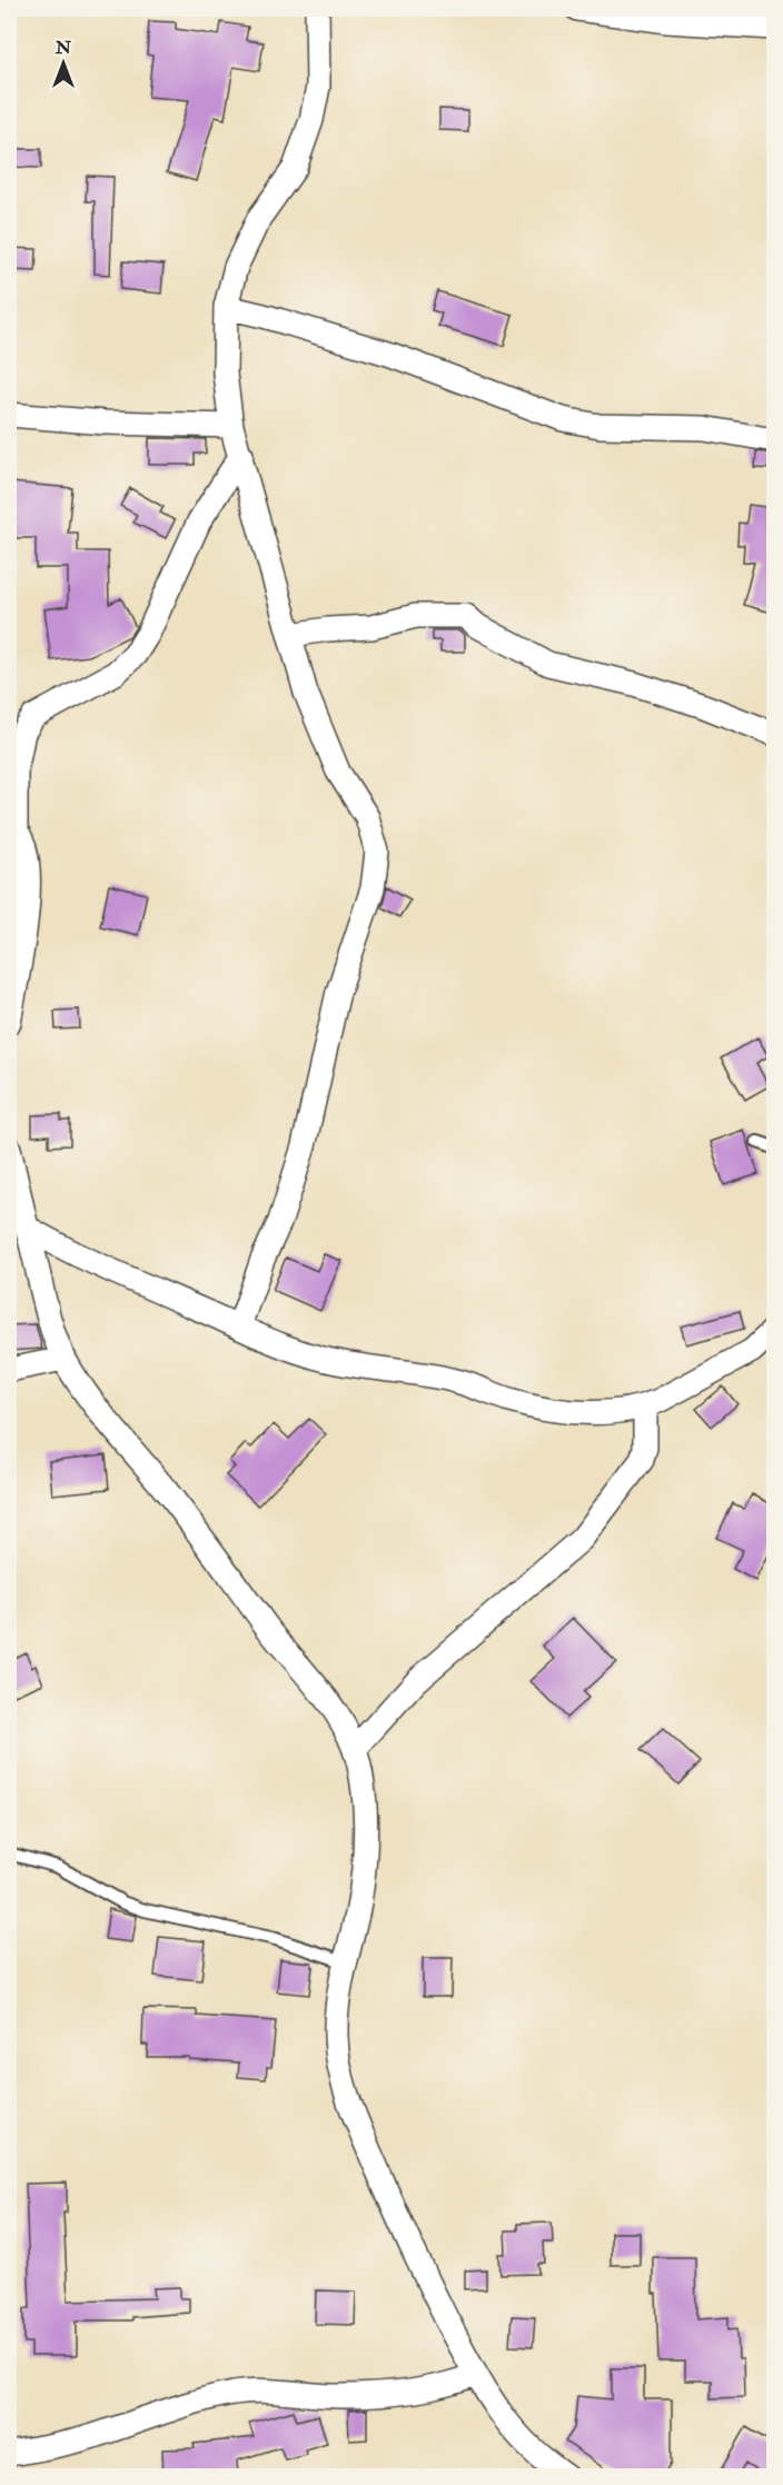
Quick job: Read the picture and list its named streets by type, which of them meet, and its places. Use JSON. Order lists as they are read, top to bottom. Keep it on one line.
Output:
{"north":"top"}
